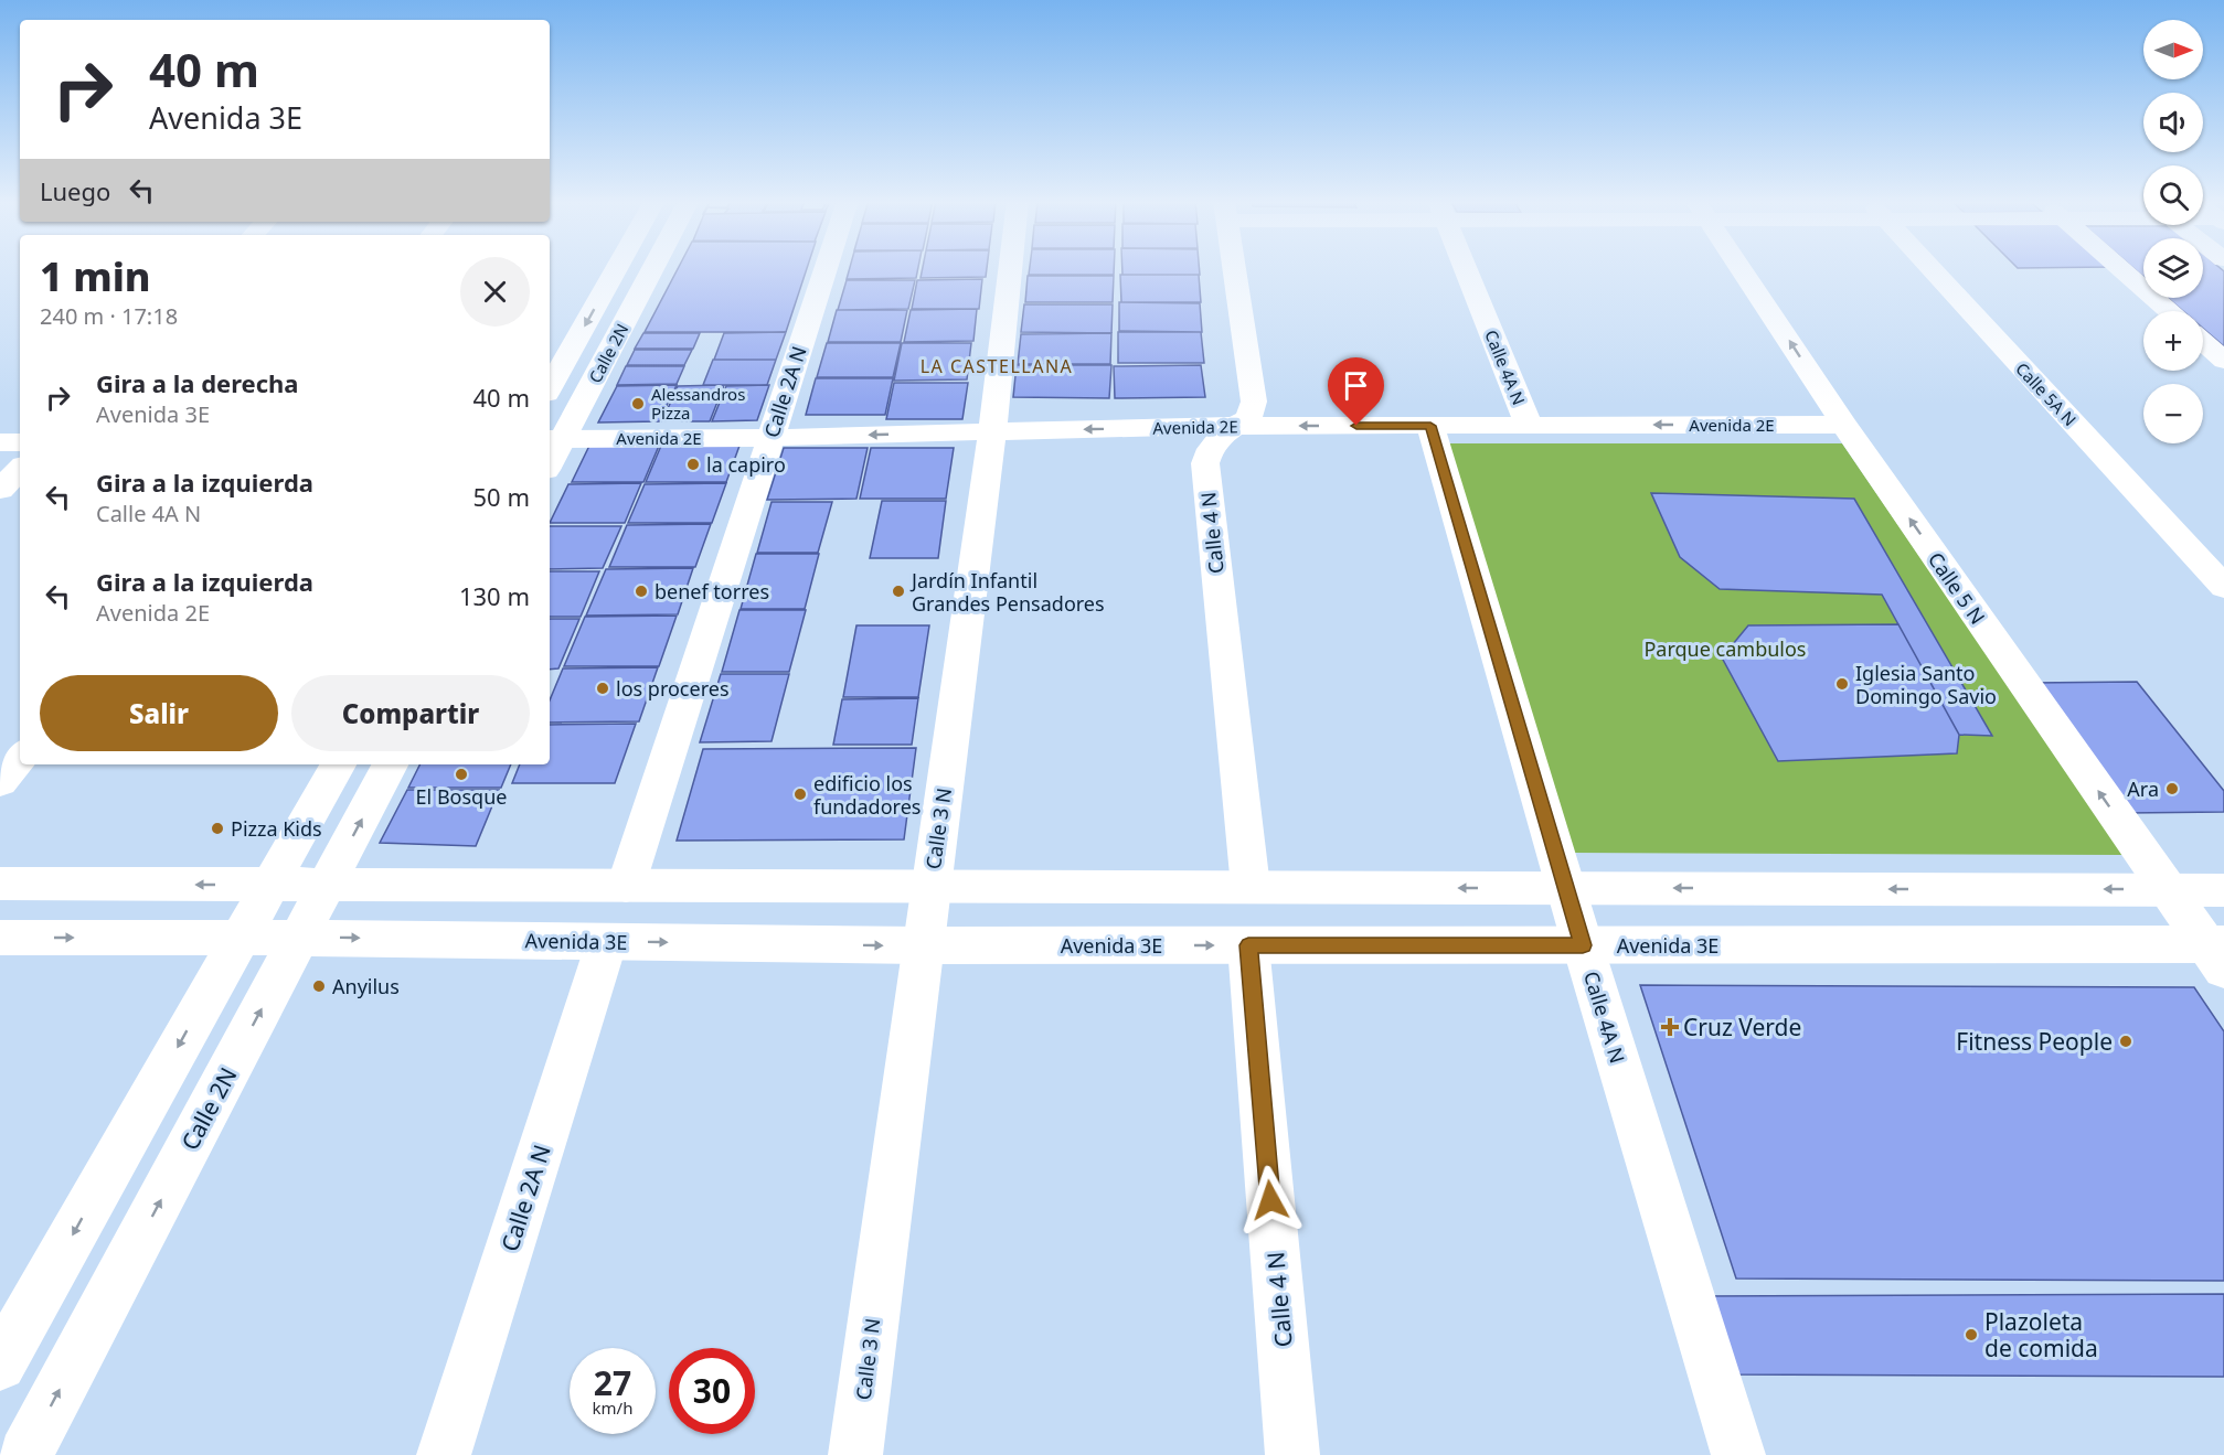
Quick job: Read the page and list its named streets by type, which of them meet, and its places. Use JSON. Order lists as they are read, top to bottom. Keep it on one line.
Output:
{"streets":{"street":["Calle 2N","Calle 4A N","Calle 2A N","Calle 5A N","Avenida 2E","Calle 4 N","Calle 5 N","Calle 3 N","Avenida 3E"]},"crossings":[["Calle 2N","Avenida 2E"],["Calle 2N","Avenida 3E"],["Calle 4A N","Avenida 2E"],["Calle 4A N","Avenida 3E"],["Calle 2A N","Avenida 2E"],["Calle 2A N","Avenida 3E"],["Avenida 2E","Calle 4 N"],["Avenida 2E","Calle 5 N"],["Avenida 2E","Calle 3 N"],["Calle 4 N","Avenida 3E"],["Calle 5 N","Avenida 3E"],["Calle 3 N","Avenida 3E"]],"one_way":["Avenida 2E","Calle 5 N"],"districts":["LA CASTELLANA"],"parks":["Parque cambulos"],"places":{"other":["Alessandros Pizza","la capiro","benef torres","Jardín Infantil Grandes Pensadores","Iglesia Santo Domingo Savio","los proceres","El Bosque","Ara","edificio los fundadores","Pizza Kids","Anyilus","Fitness People","Plazoleta de comida"],"health":["Cruz Verde"]},"north":"right","page":{"map_buttons":["+","−"],"turn":["40 m","Avenida 3E"],"then":"Luego","heading":["1 min","240 m · 17:18"],"list":[{"name":"Gira a la derecha","note":"Avenida 3E","value":"40 m"},{"name":"Gira a la izquierda","note":"Calle 4A N","value":"50 m"},{"name":"Gira a la izquierda","note":"Avenida 2E","value":"130 m"}],"buttons":["Salir","Compartir"],"speed":"27 km/h","limit":"30"}}
